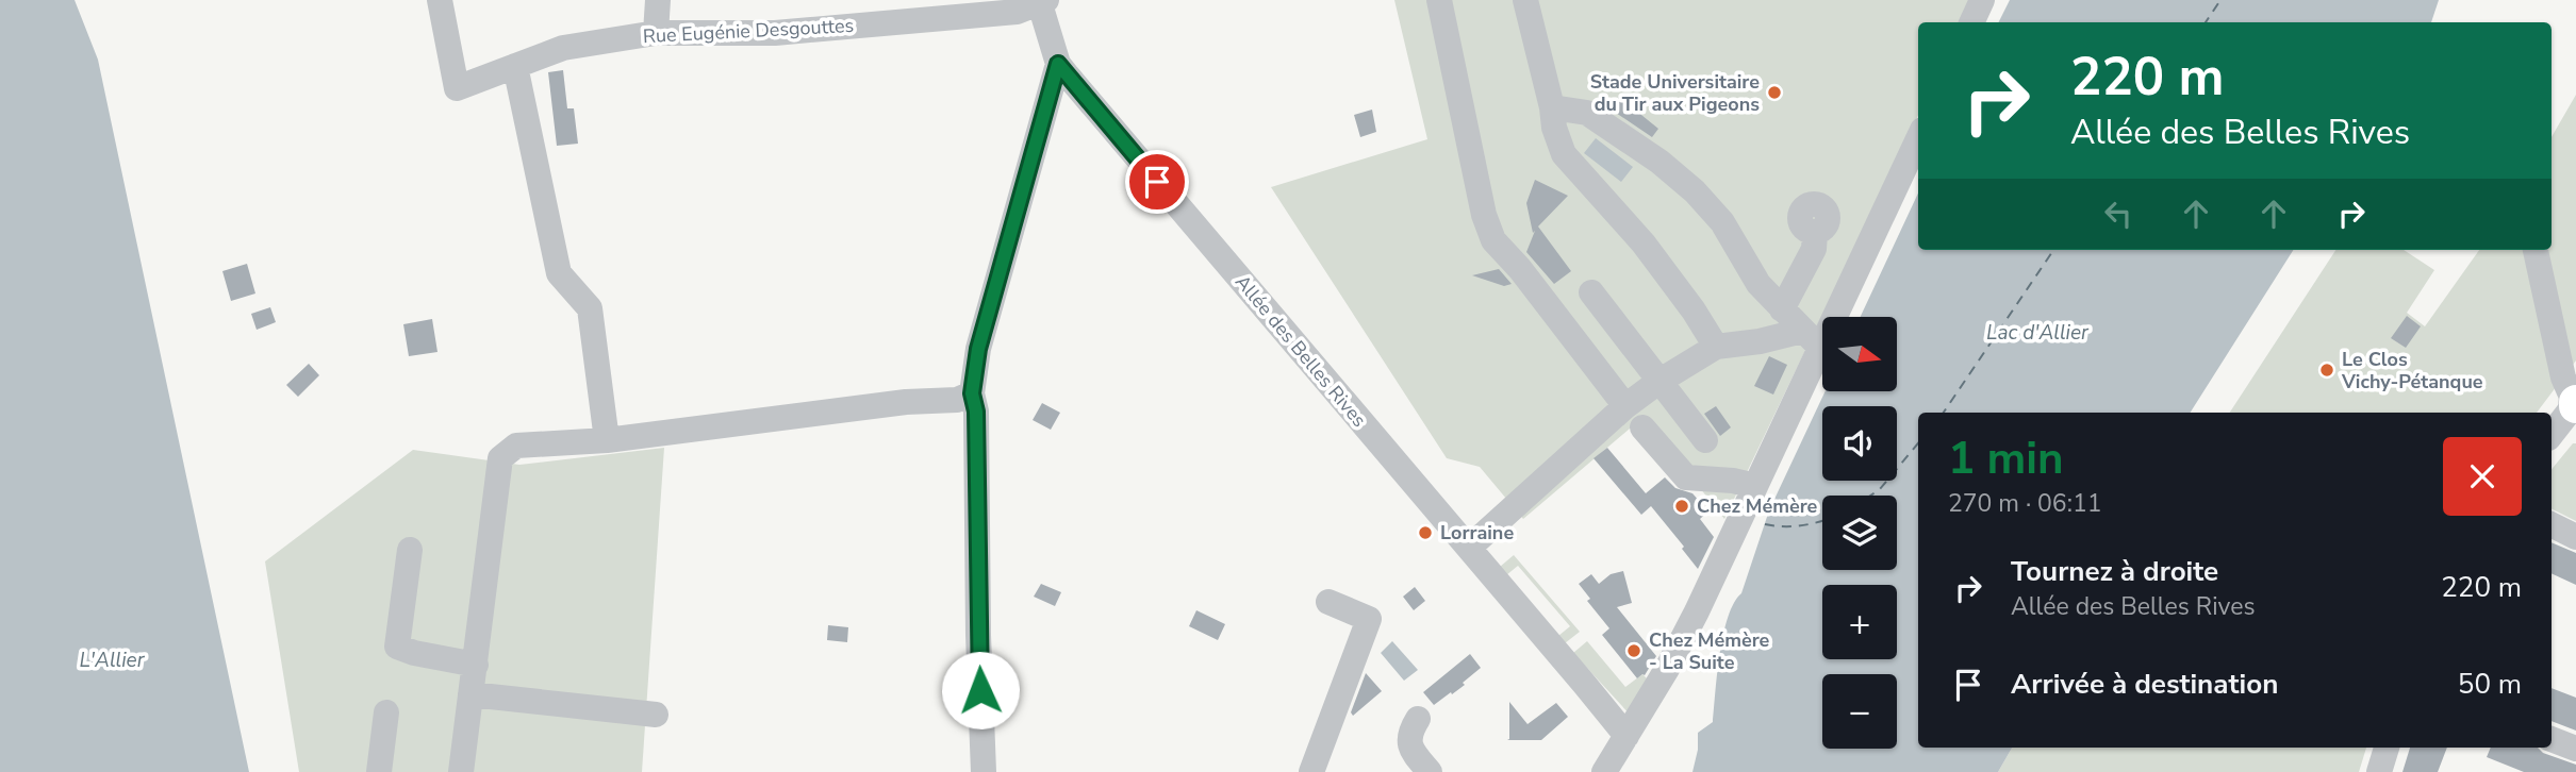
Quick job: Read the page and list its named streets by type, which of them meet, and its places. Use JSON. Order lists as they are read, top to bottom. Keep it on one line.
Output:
{"streets":{"street":["Rue Eugénie Desgouttes","Allée des Belles Rives"]},"crossings":[["Rue Eugénie Desgouttes","Allée des Belles Rives"]],"water":["Lac d'Allier","L'Allier"],"places":["Stade Universitaire du Tir aux Pigeons","Le Clos Vichy-Pétanque","Chez Mémère","Lorraine","Chez Mémère - La Suite"],"north":"right","page":{"turn":["220 m","Allée des Belles Rives"],"map_buttons":["+","−"],"heading":["1 min","270 m · 06:11"],"list":[{"name":"Tournez à droite","note":"Allée des Belles Rives","value":"220 m"},{"name":"Arrivée à destination","value":"50 m"}]}}
